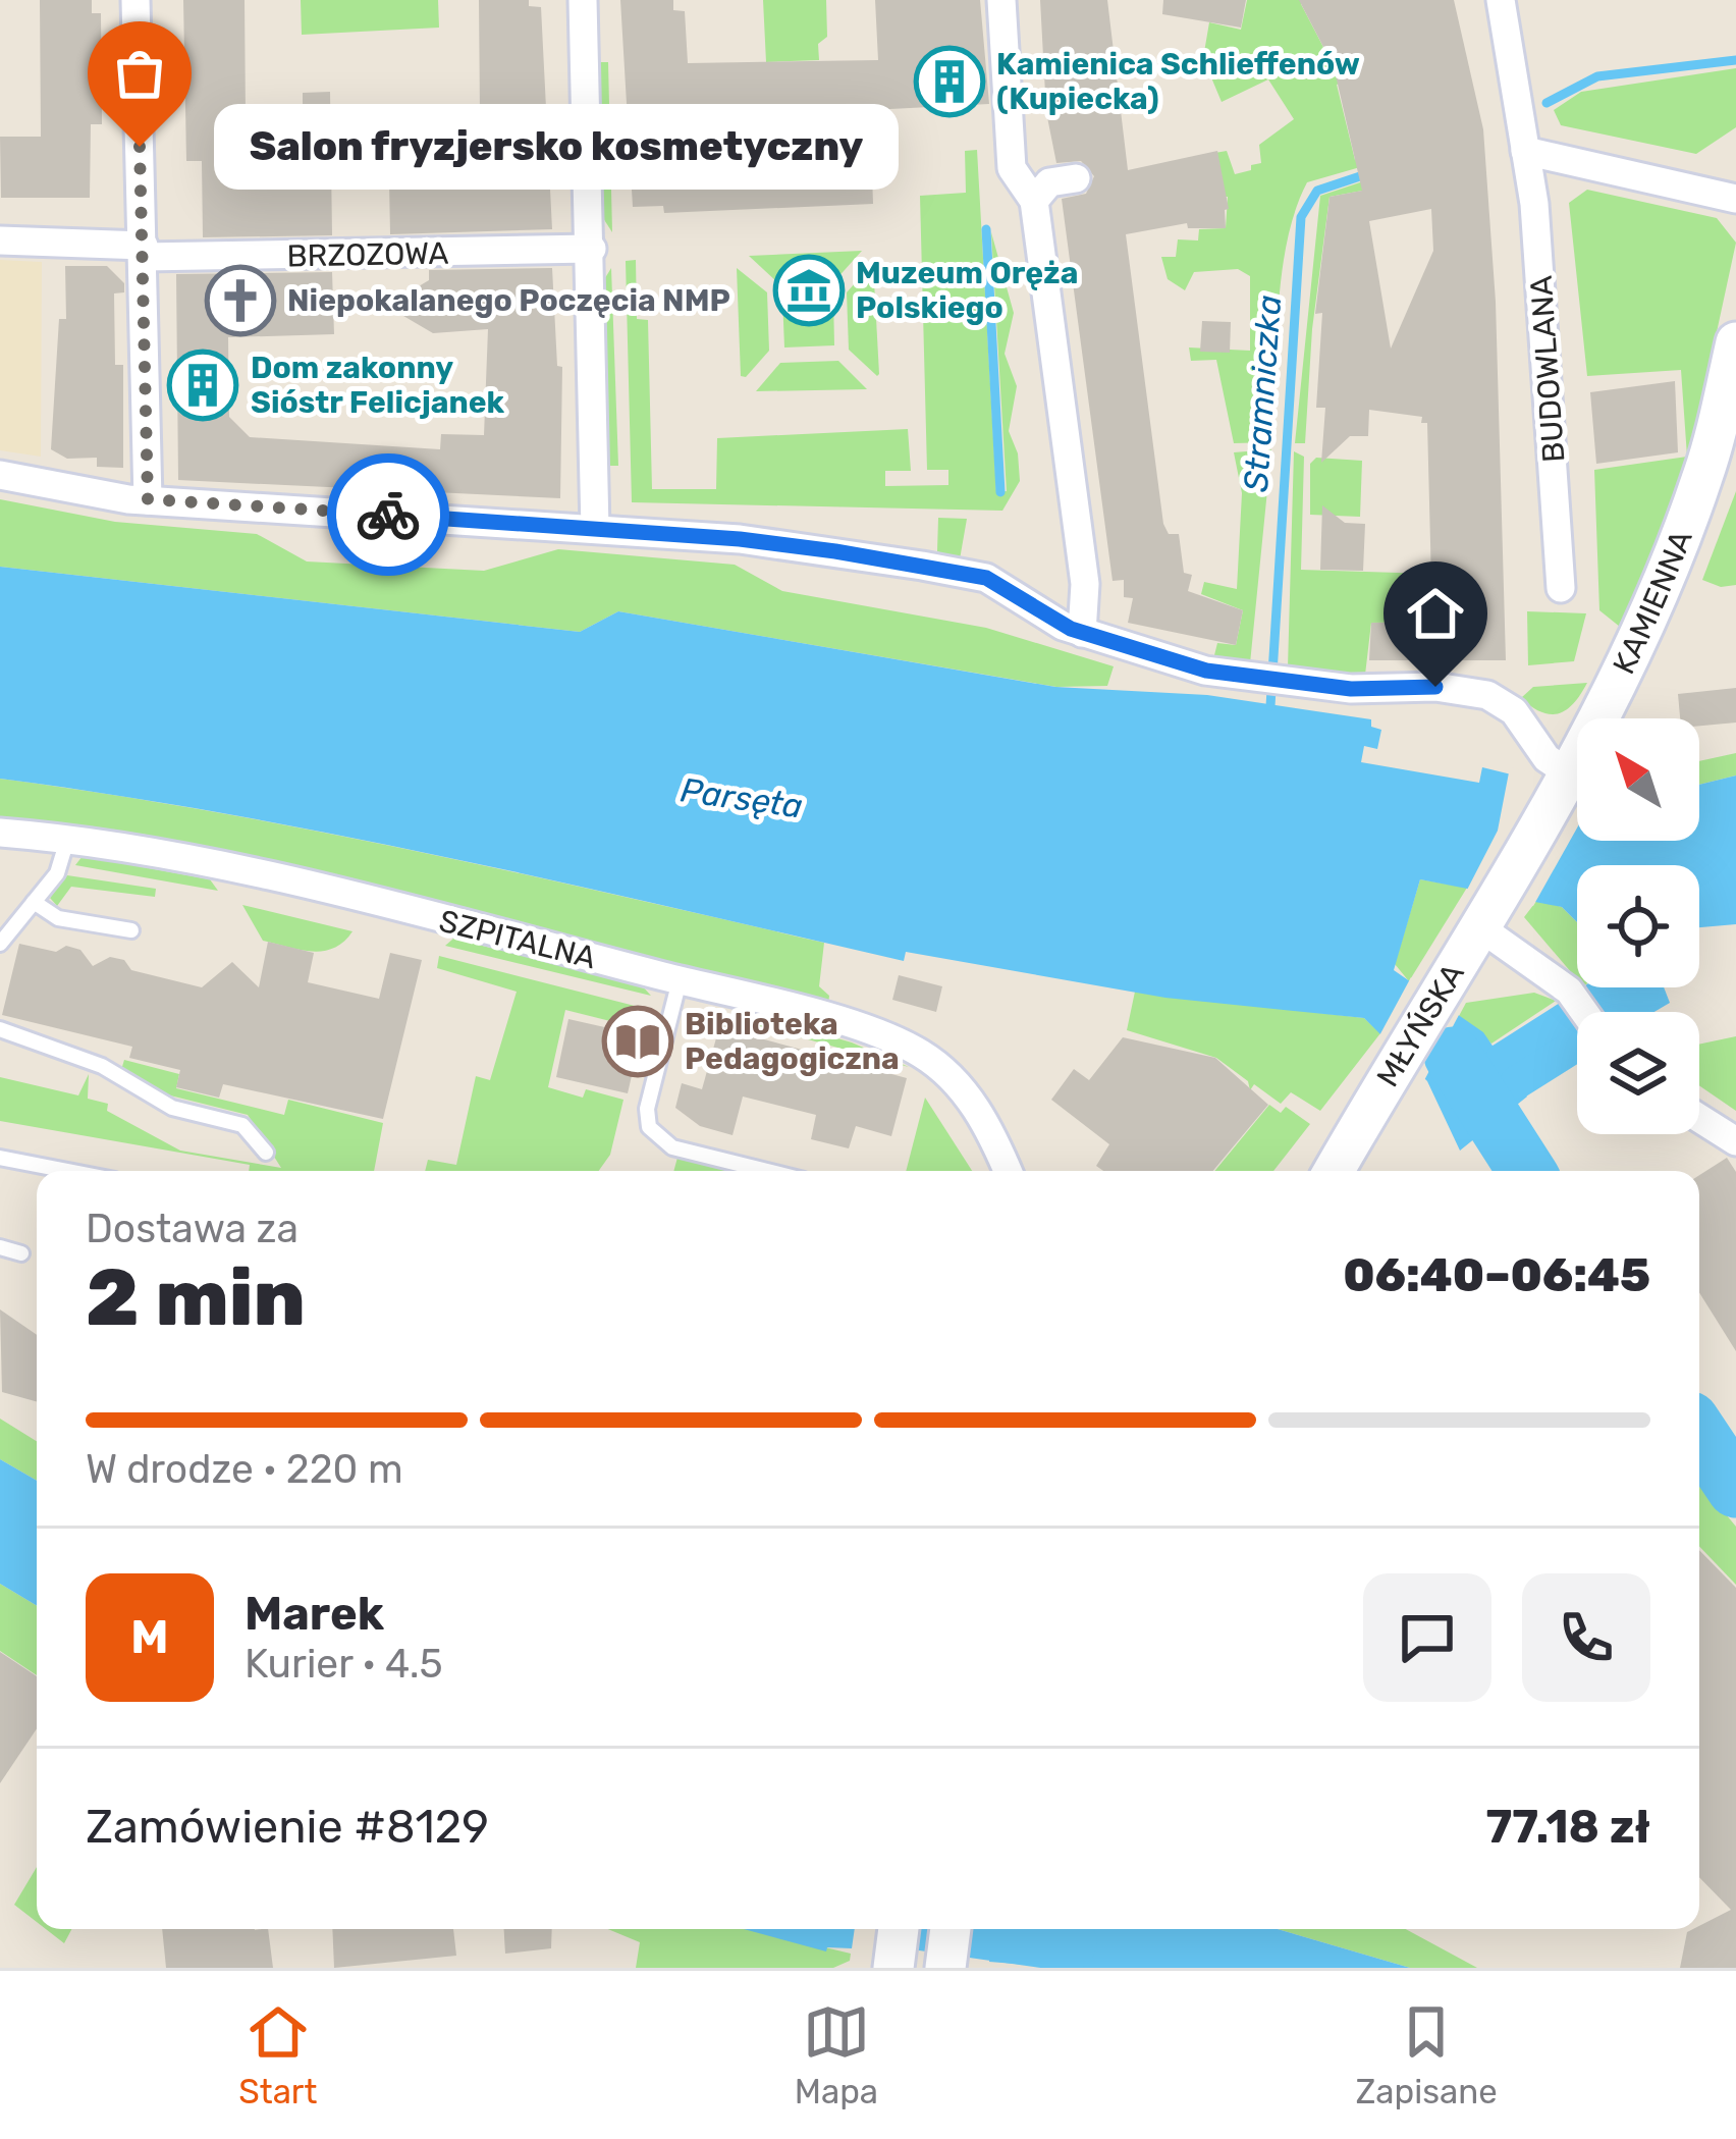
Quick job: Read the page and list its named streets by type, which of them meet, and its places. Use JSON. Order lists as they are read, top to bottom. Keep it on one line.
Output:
{"streets":{"street":["BRZOZOWA","BUDOWLANA","KAMIENNA","SZPITALNA","MŁYŃSKA"]},"crossings":[["KAMIENNA","MŁYŃSKA"]],"water":["Stramniczka","Parsęta"],"places":{"building":["Kamienica Schlieffenów (Kupiecka)","Dom zakonny Sióstr Felicjanek"],"other":["Salon fryzjersko kosmetyczny"],"museum":["Muzeum Oręża Polskiego"],"church":["Niepokalanego Poczęcia NMP"],"library":["Biblioteka Pedagogiczna"]},"north":"top left","page":{"bubble":"Salon fryzjersko kosmetyczny","heading":["2 min","Dostawa za","06:40–06:45"],"panel":["Marek","Kurier · 4.5","Zamówienie #8129","77.18 zł"],"bar":"W drodze · 220 m","round":"M","tabs":["Start","Mapa","Zapisane"]}}
